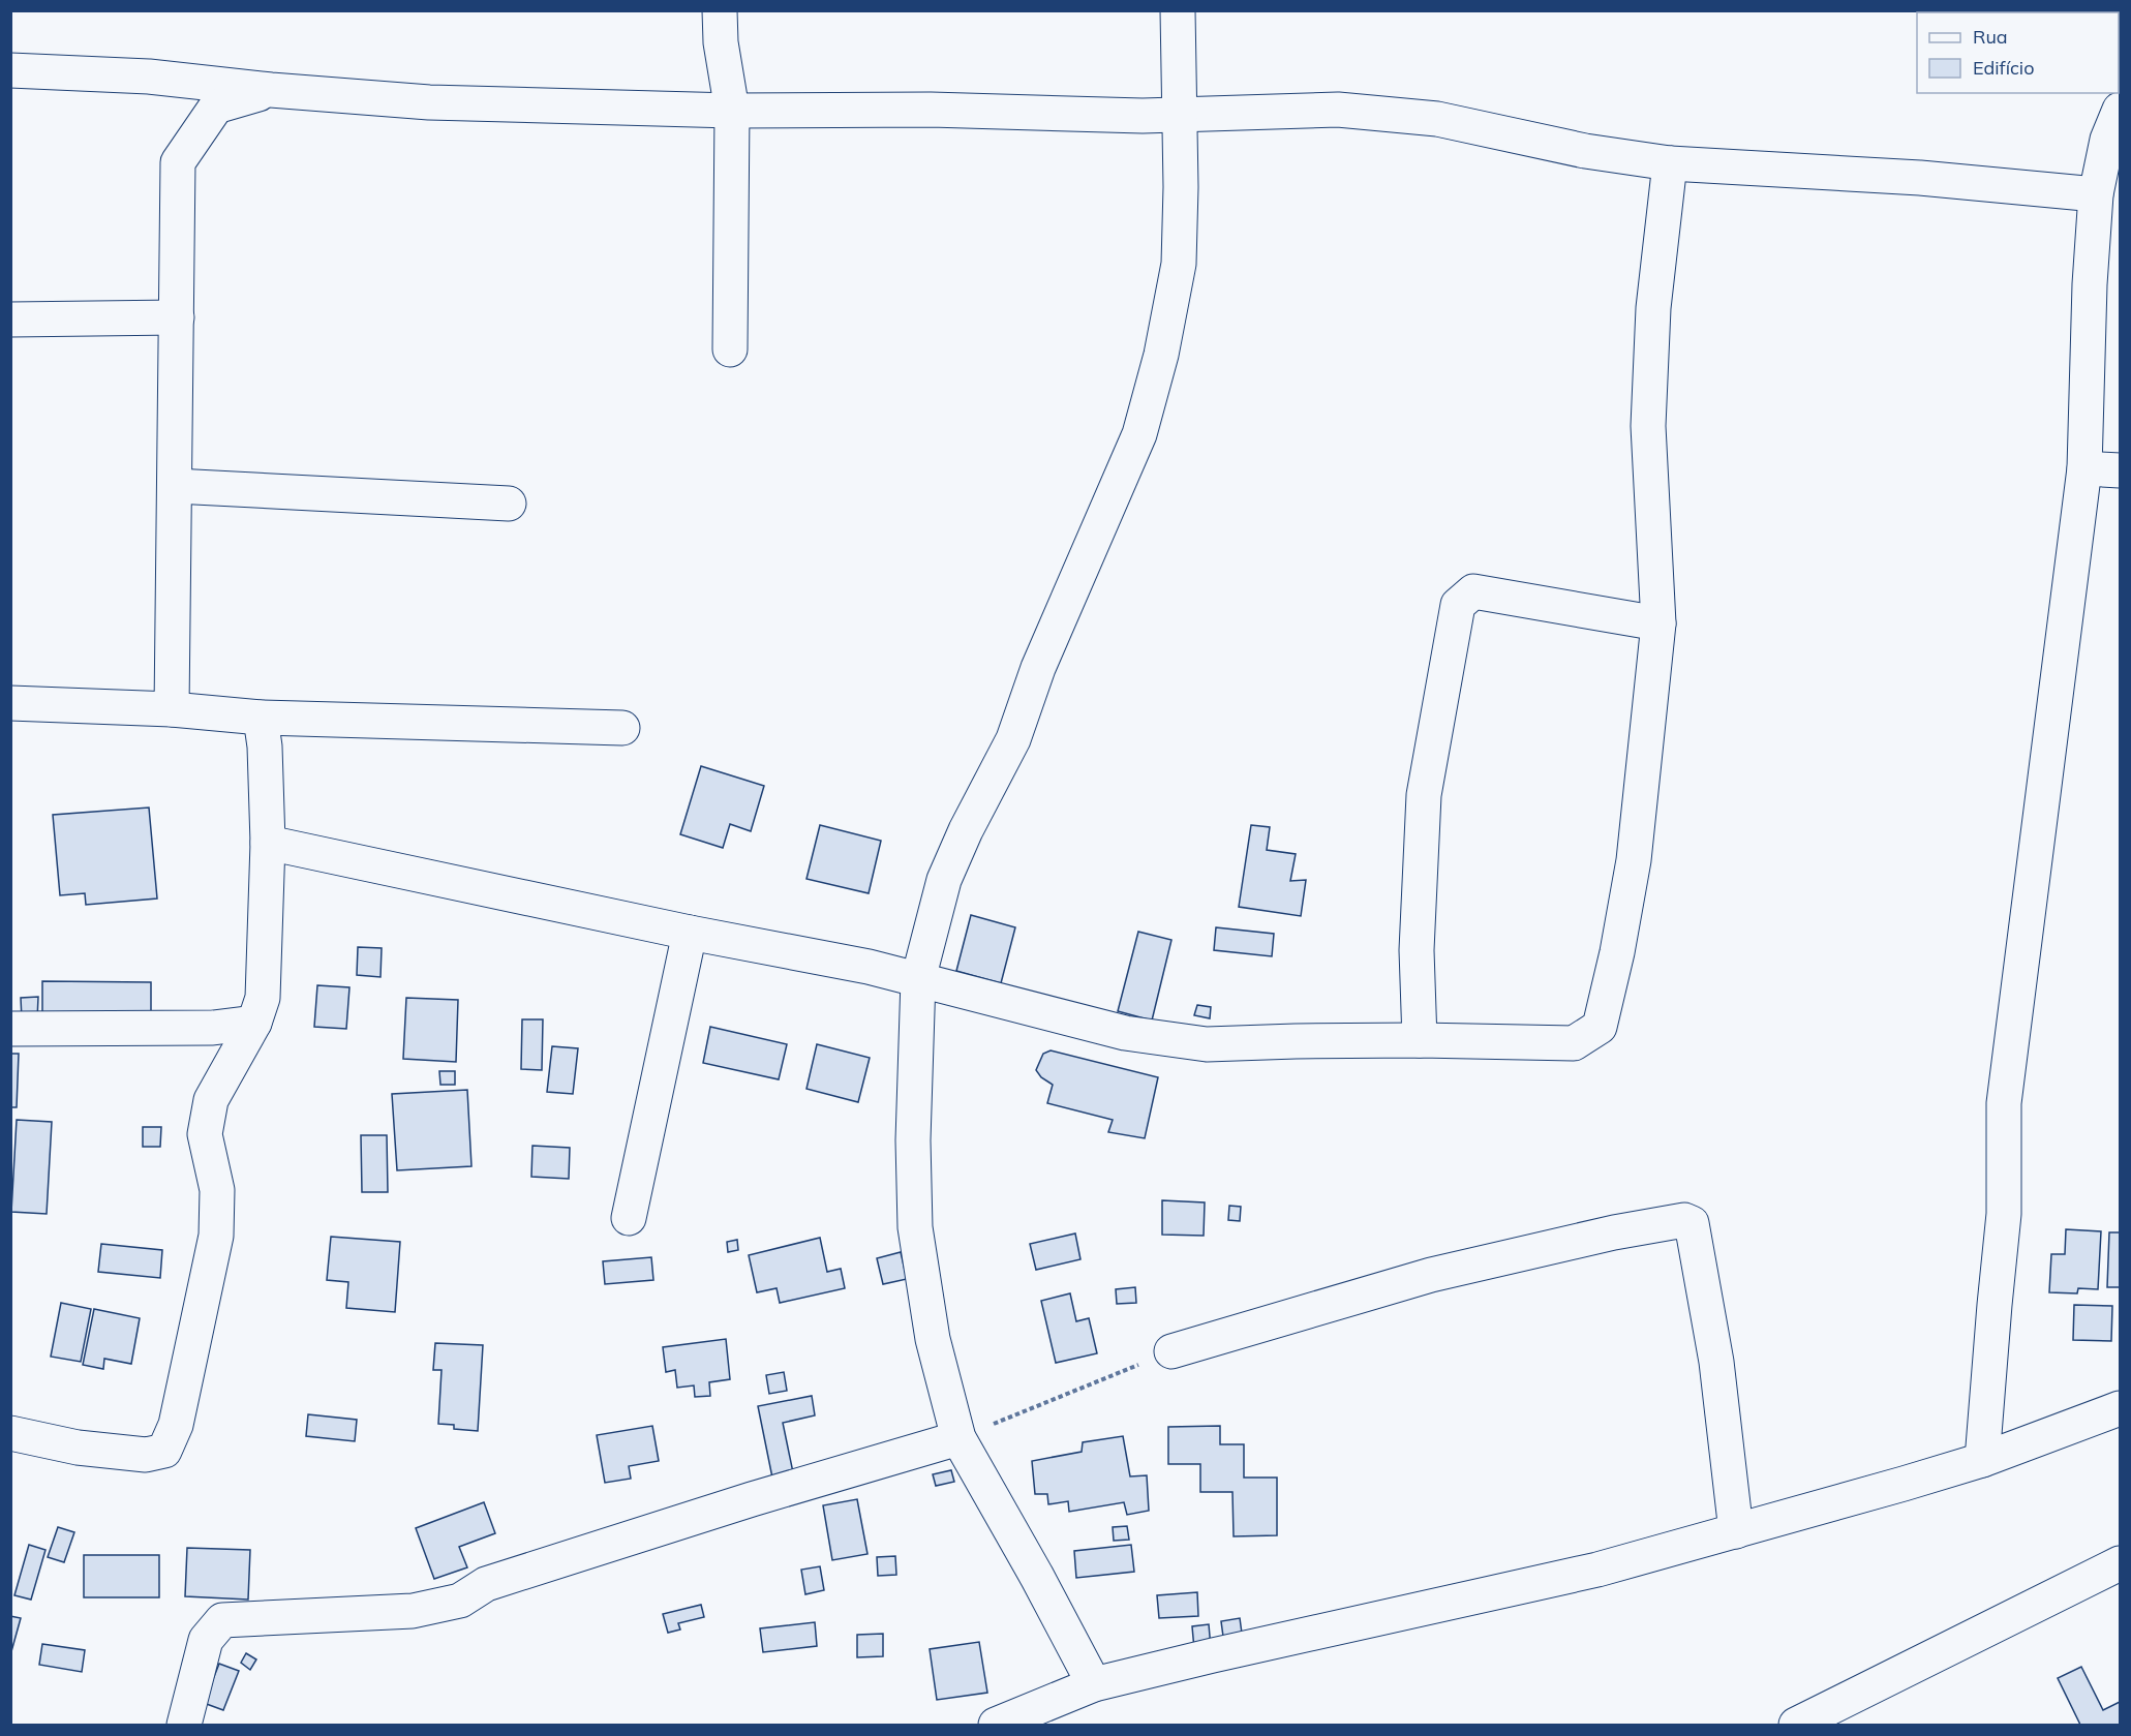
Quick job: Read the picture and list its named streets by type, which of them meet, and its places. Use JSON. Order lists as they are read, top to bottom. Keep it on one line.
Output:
{"legend":["Rua","Edifício"]}
